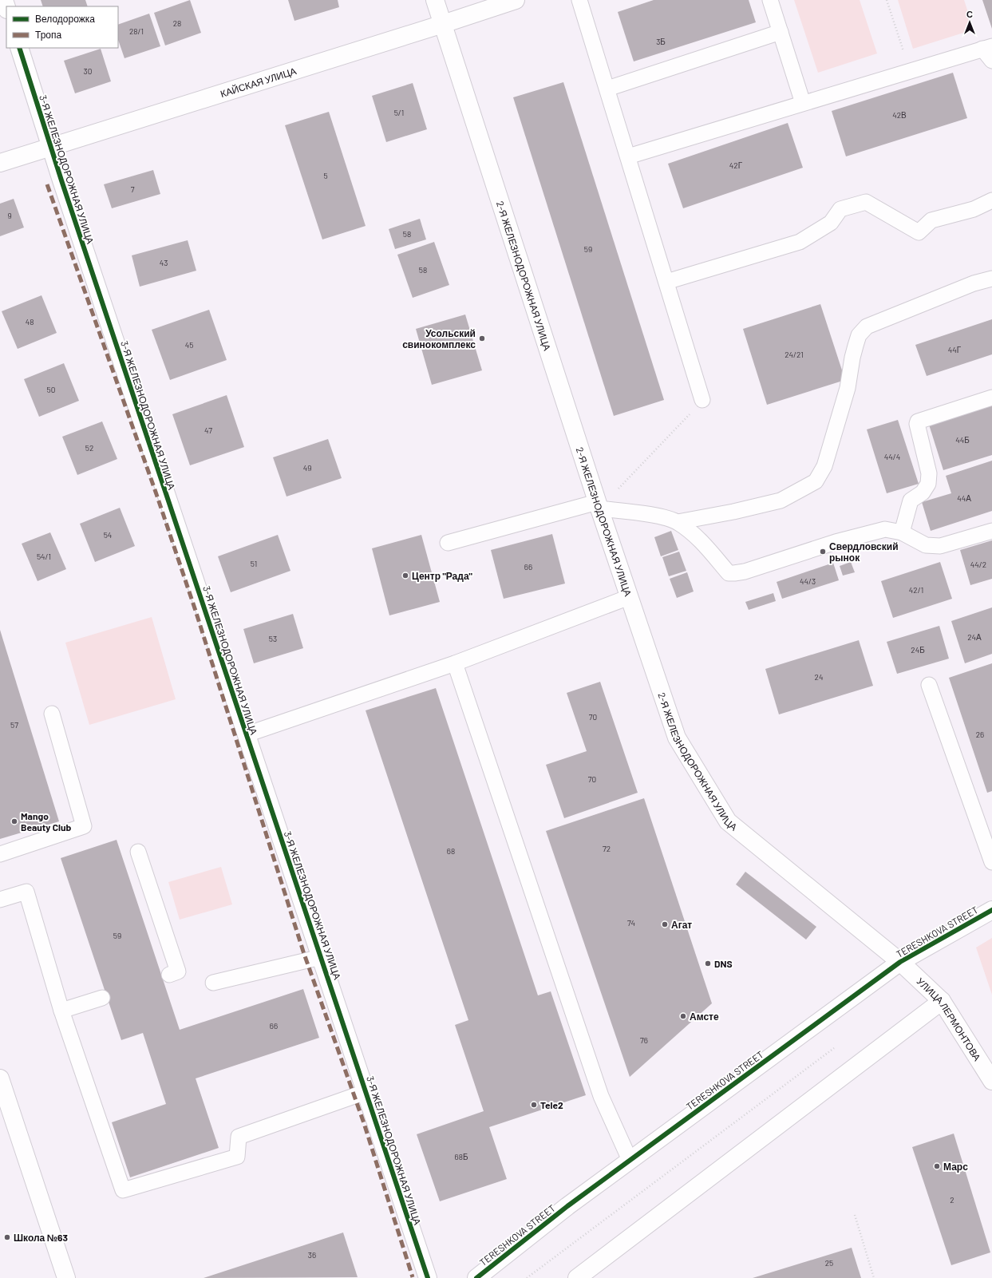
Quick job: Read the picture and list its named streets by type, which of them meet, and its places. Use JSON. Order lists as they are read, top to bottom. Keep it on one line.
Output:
{"streets":{"street":["КАЙСКАЯ УЛИЦА","3-Я ЖЕЛЕЗНОДОРОЖНАЯ УЛИЦА","2-Я ЖЕЛЕЗНОДОРОЖНАЯ УЛИЦА","TERESHKOVA STREET","УЛИЦА ЛЕРМОНТОВА"]},"crossings":[["КАЙСКАЯ УЛИЦА","3-Я ЖЕЛЕЗНОДОРОЖНАЯ УЛИЦА"],["КАЙСКАЯ УЛИЦА","2-Я ЖЕЛЕЗНОДОРОЖНАЯ УЛИЦА"],["2-Я ЖЕЛЕЗНОДОРОЖНАЯ УЛИЦА","TERESHKOVA STREET"],["2-Я ЖЕЛЕЗНОДОРОЖНАЯ УЛИЦА","УЛИЦА ЛЕРМОНТОВА"],["TERESHKOVA STREET","УЛИЦА ЛЕРМОНТОВА"]],"places":["Усольский свинокомплекс","Свердловский рынок","Центр \"Рада\"","Mango Beauty Club","Агат","DNS","Амсте","Tele2","Марс","Школа №63"],"house_numbers":["28","28/1","3Б","30","5/1","42В","42Г","5","7","9","58","59","43","58","48","45","44Г","24/21","50","47","44Б","52","44/4","49","44А","54","54/1","51","44/2","66","44/3","42/1","24А","53","24Б","24","70","57","26","70","72","68","74","59","66","76","68Б","2","36","25"],"legend":["Велодорожка","Тропа"],"north":"top"}
